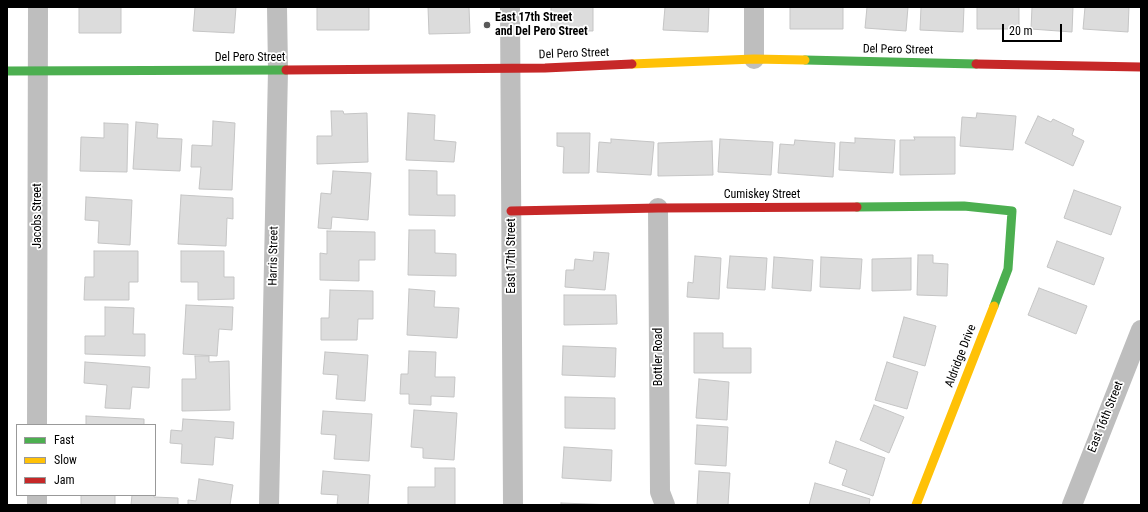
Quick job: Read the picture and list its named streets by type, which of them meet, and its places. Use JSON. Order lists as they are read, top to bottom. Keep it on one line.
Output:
{"streets":{"street":["Del Pero Street","Cumiskey Street","Jacobs Street","Harris Street","East 17th Street","Aldridge Drive","Bottler Road","East 16th Street"]},"crossings":[["Del Pero Street","Jacobs Street"],["Del Pero Street","Harris Street"],["Del Pero Street","East 17th Street"],["Cumiskey Street","East 17th Street"],["Cumiskey Street","Aldridge Drive"],["Cumiskey Street","Bottler Road"]],"places":["East 17th Street and Del Pero Street"],"legend":["Fast","Slow","Jam"],"scale_bar":"20 m"}
